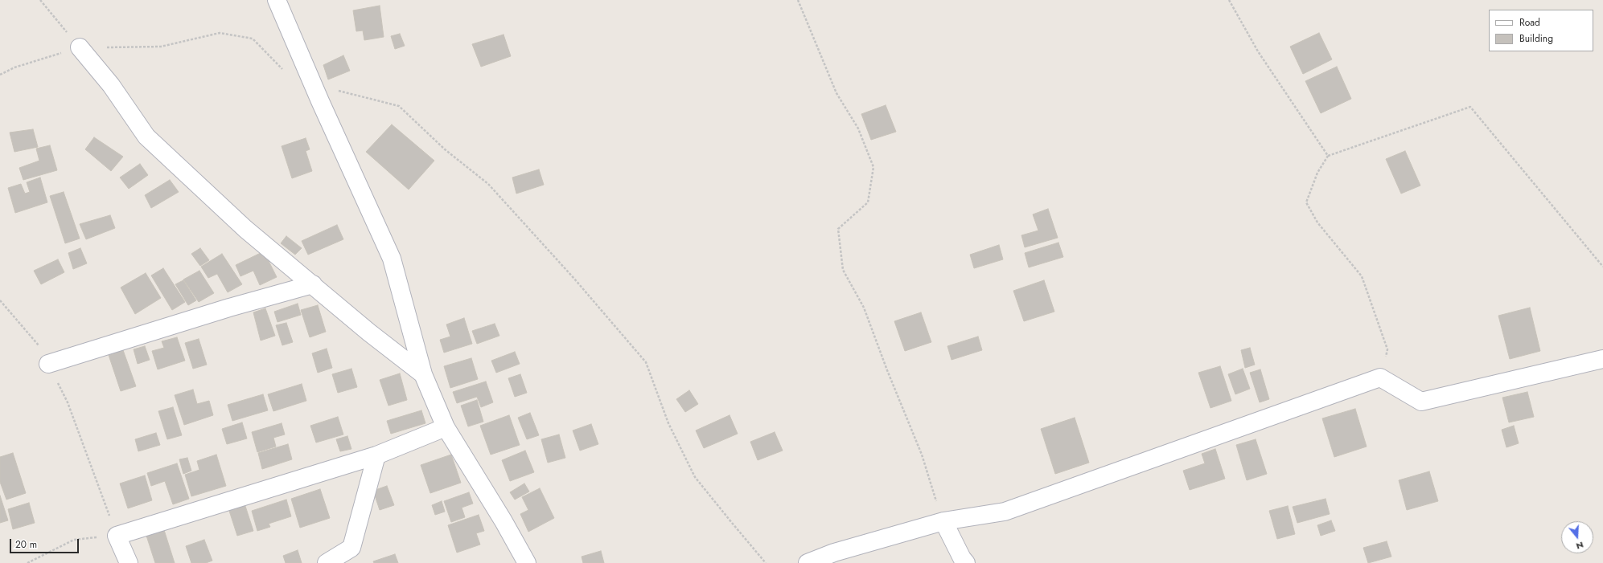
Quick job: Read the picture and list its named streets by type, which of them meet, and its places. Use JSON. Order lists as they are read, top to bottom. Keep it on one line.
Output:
{"legend":["Road","Building"],"scale_bar":"20 m","north":"bottom"}
